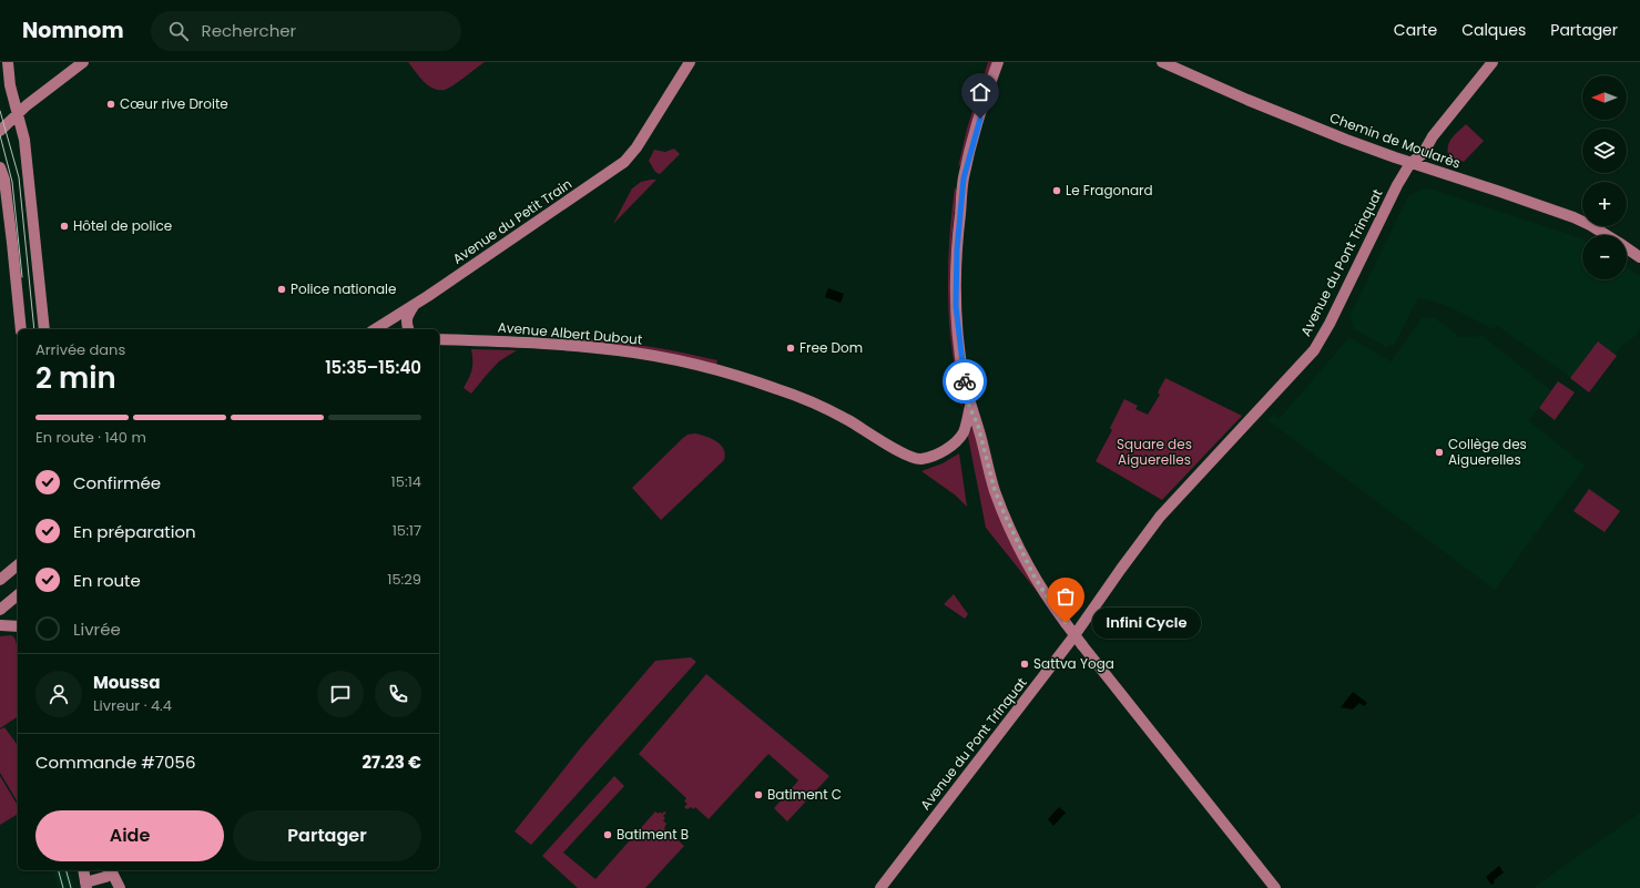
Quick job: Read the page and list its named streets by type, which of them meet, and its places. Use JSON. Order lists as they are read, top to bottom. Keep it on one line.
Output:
{"streets":{"main road":["Chemin de Moularès","Avenue du Petit Train","Avenue du Pont Trinquat","Avenue Albert Dubout"]},"crossings":[["Chemin de Moularès","Avenue du Pont Trinquat"]],"parks":["Square des Aiguerelles"],"places":["Cœur rive Droite","Le Fragonard","Hôtel de police","Police nationale","Free Dom","Collège des Aiguerelles","Infini Cycle","Sattva Yoga","Batiment C","Batiment B"],"north":"left","page":{"header":"Nomnom","search":"Rechercher","nav":["Carte","Calques","Partager"],"map_buttons":["+","−"],"heading":["2 min","Arrivée dans","15:35–15:40"],"panel":["Moussa","Livreur · 4.4","Commande #7056","27.23 €"],"bar":"En route · 140 m","list":[["Confirmée","15:14"],["En préparation","15:17"],["En route","15:29"],"Livrée"],"bubble":"Infini Cycle","buttons":["Aide","Partager"]}}
